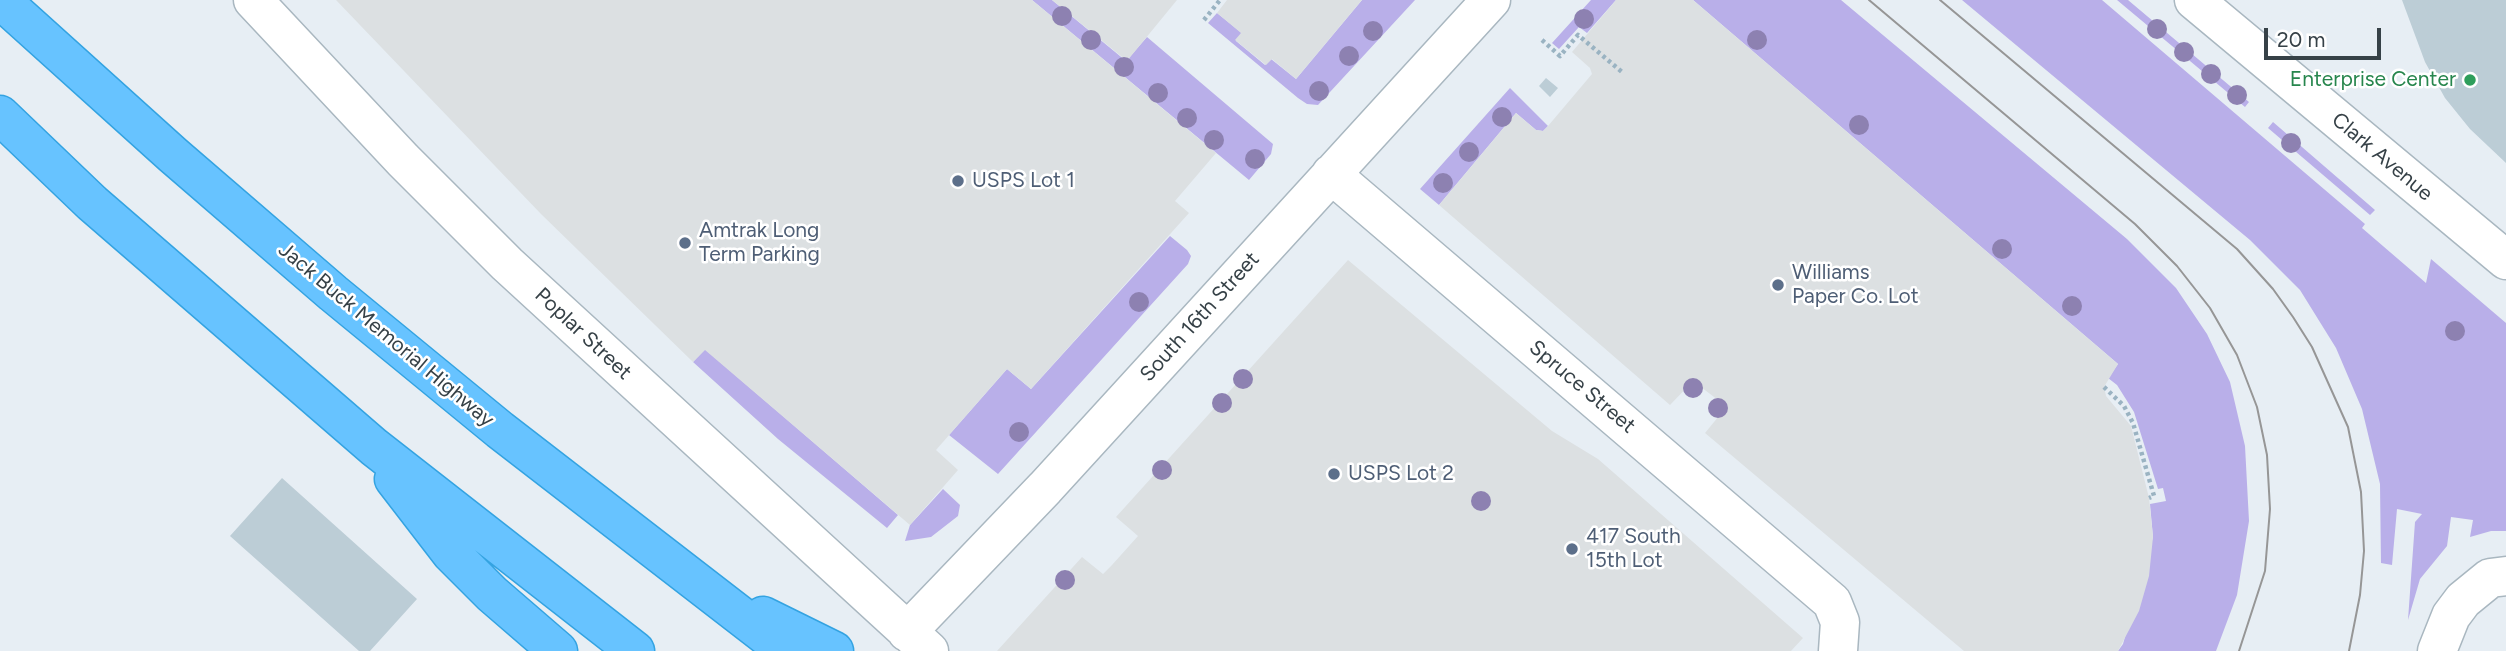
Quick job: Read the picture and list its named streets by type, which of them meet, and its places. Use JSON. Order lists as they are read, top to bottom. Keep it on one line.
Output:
{"streets":{"highway":["Jack Buck Memorial Highway"],"street":["Clark Avenue","South 16th Street","Poplar Street","Spruce Street"]},"crossings":[["South 16th Street","Poplar Street"],["South 16th Street","Spruce Street"]],"places":["Enterprise Center","USPS Lot 1","Amtrak Long Term Parking","Williams Paper Co. Lot","USPS Lot 2","417 South 15th Lot"],"scale_bar":"20 m"}
